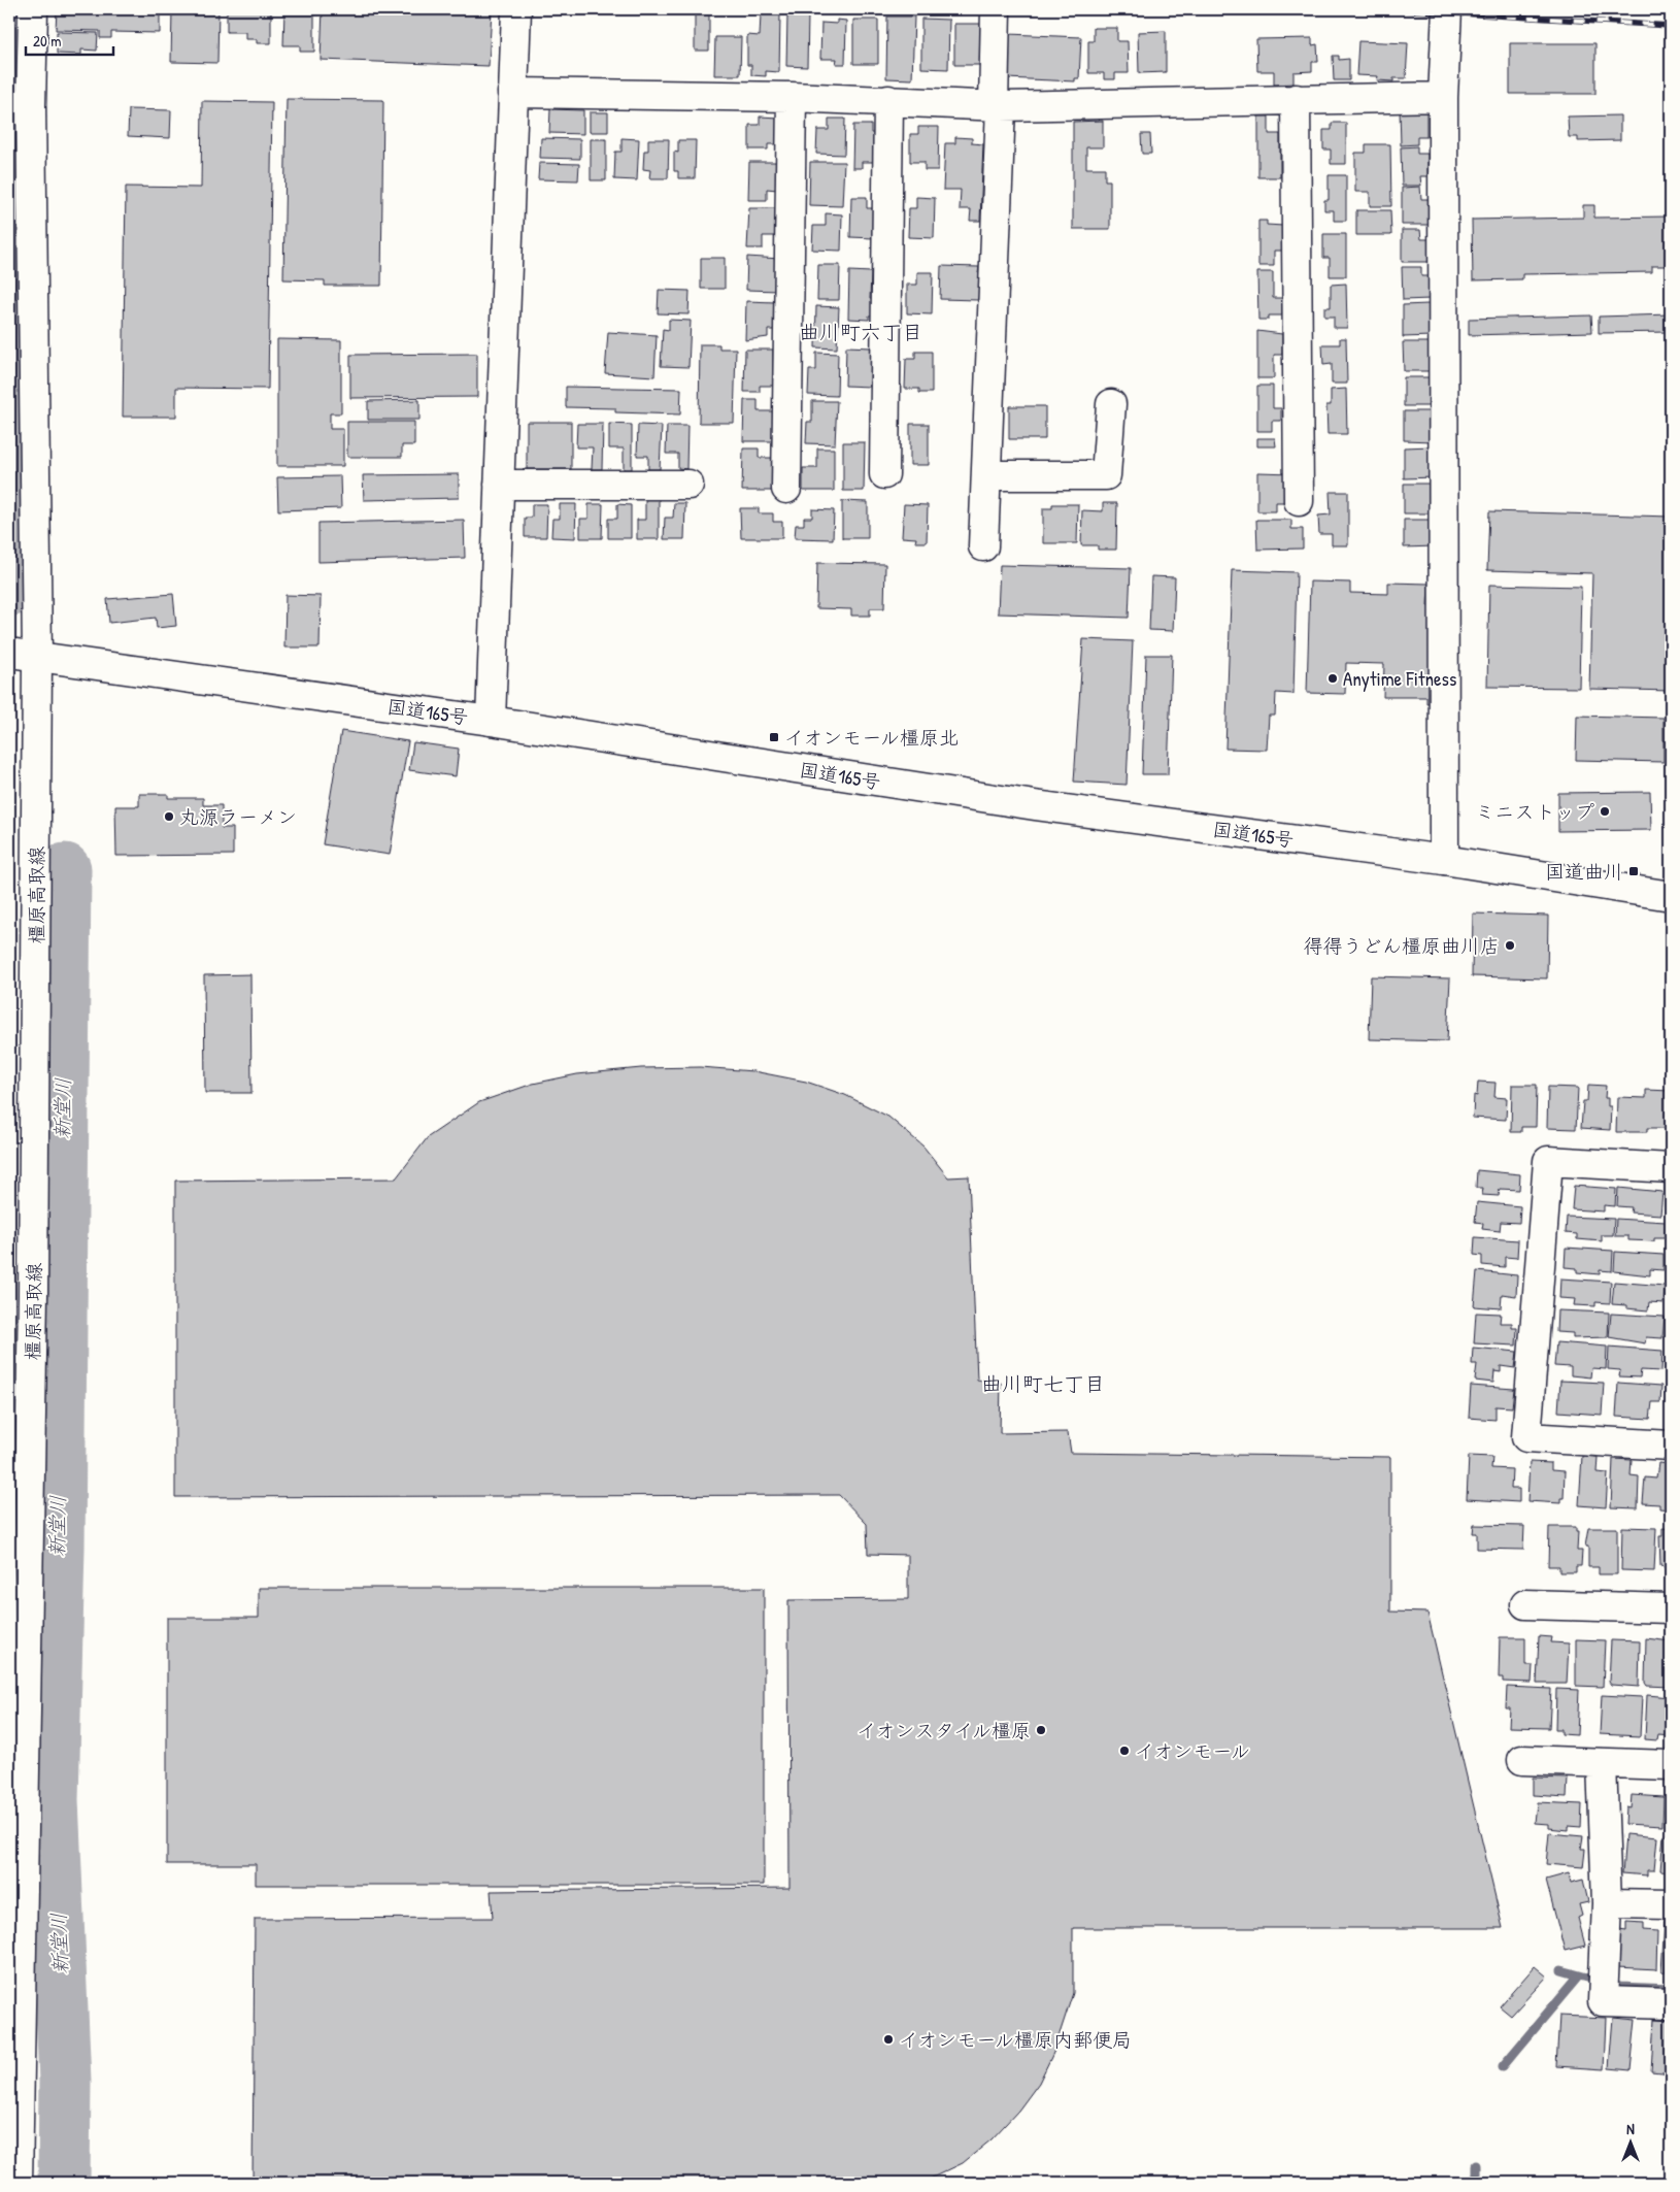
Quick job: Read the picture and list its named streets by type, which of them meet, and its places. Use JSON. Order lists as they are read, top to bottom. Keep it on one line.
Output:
{"streets":{"main road":["国道165号","橿原高取線"]},"crossings":[["国道165号","橿原高取線"]],"districts":["曲川町六丁目","曲川町七丁目"],"water":["新堂川"],"places":{"other":["Anytime Fitness","ミニストップ","丸源ラーメン","得得うどん橿原曲川店","イオンスタイル橿原","イオンモール","イオンモール橿原内郵便局"],"transit":["イオンモール橿原北","国道曲川"]},"scale_bar":"20 m","north":"top"}
